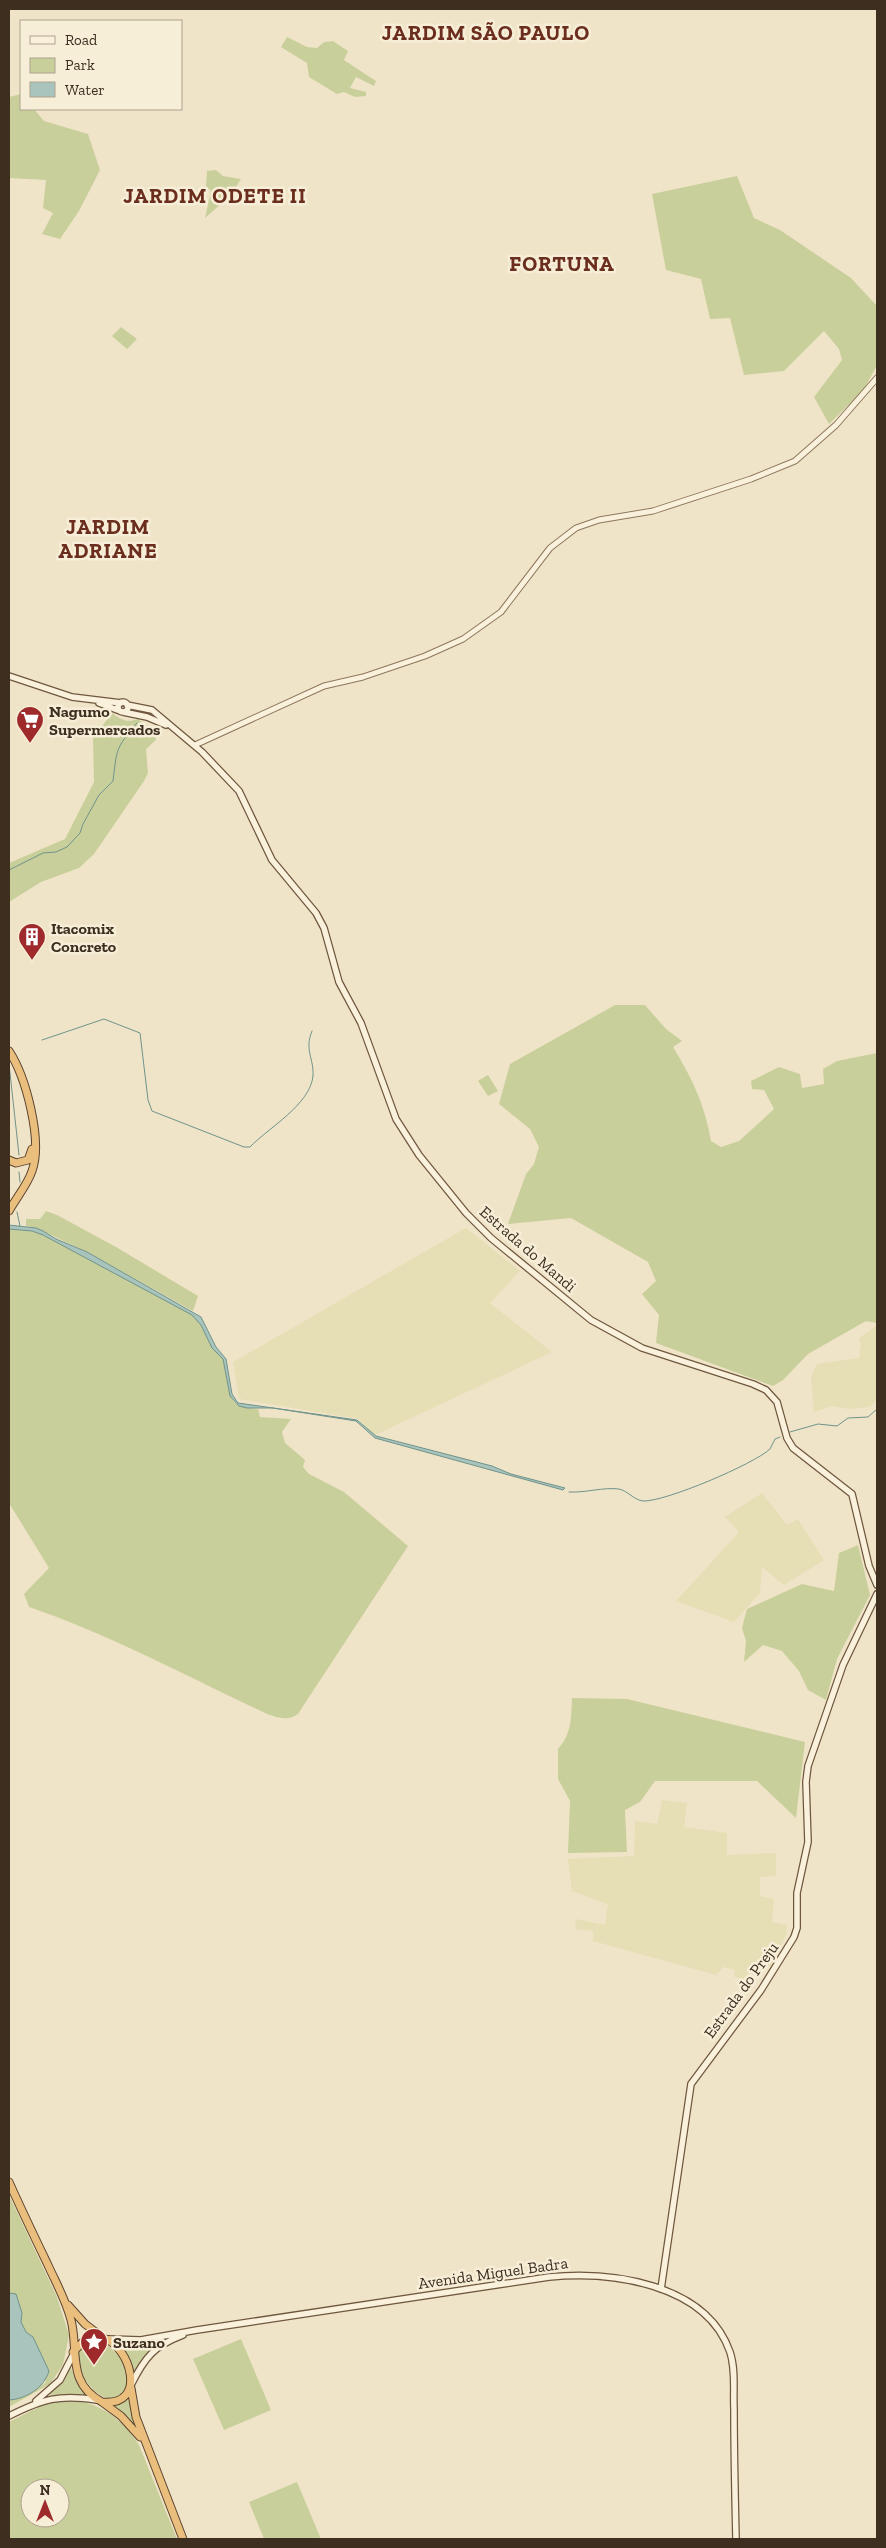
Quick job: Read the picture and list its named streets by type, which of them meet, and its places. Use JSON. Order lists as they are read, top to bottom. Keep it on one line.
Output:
{"streets":{"main road":["Estrada do Mandi","Estrada do Preju","Avenida Miguel Badra"]},"crossings":[["Estrada do Preju","Avenida Miguel Badra"]],"districts":["JARDIM SÃO PAULO","JARDIM ODETE II","FORTUNA","JARDIM ADRIANE"],"places":{"supermarket":["Nagumo Supermercados"],"building":["Itacomix Concreto"],"place":["Suzano"]},"legend":["Road","Park","Water"],"north":"top"}
